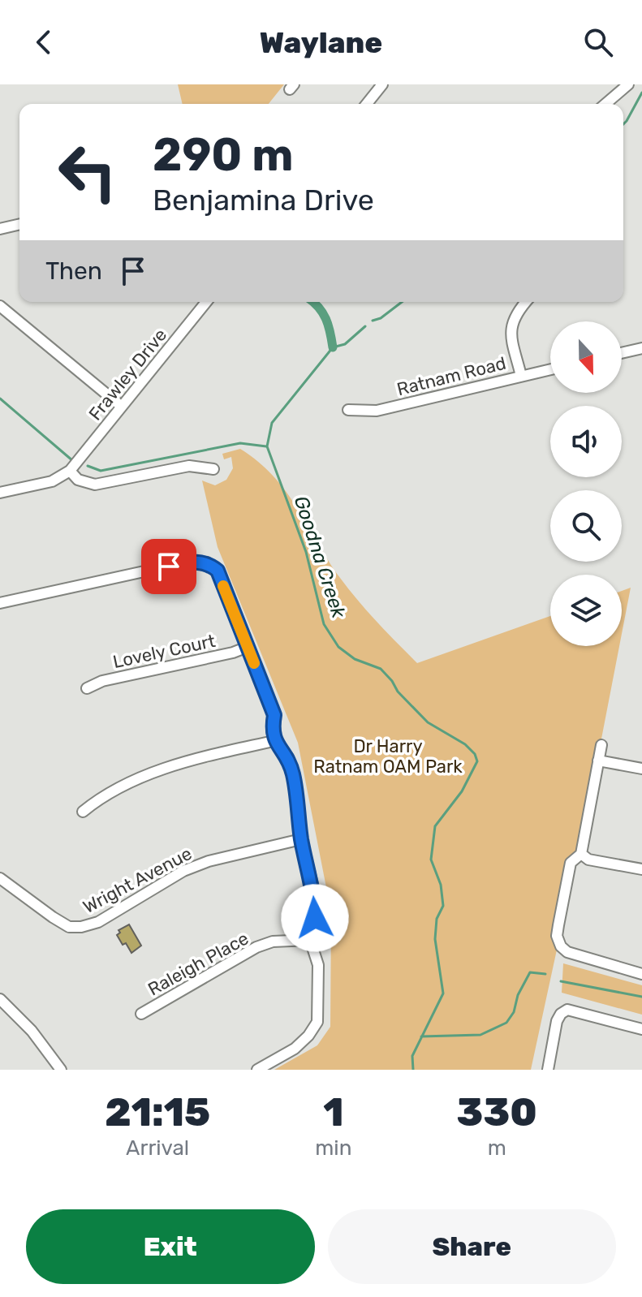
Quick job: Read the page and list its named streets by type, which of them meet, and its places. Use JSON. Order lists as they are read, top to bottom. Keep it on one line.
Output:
{"streets":{"street":["Frawley Drive","Ratnam Road","Lovely Court","Wright Avenue","Raleigh Place"]},"water":["Goodna Creek"],"parks":["Dr Harry Ratnam OAM Park"],"north":"bottom","page":{"header":"Waylane","turn":["290 m","Benjamina Drive"],"then":"Then","eta":["21:15","Arrival","1","min","330","m"],"buttons":["Exit","Share"]}}
